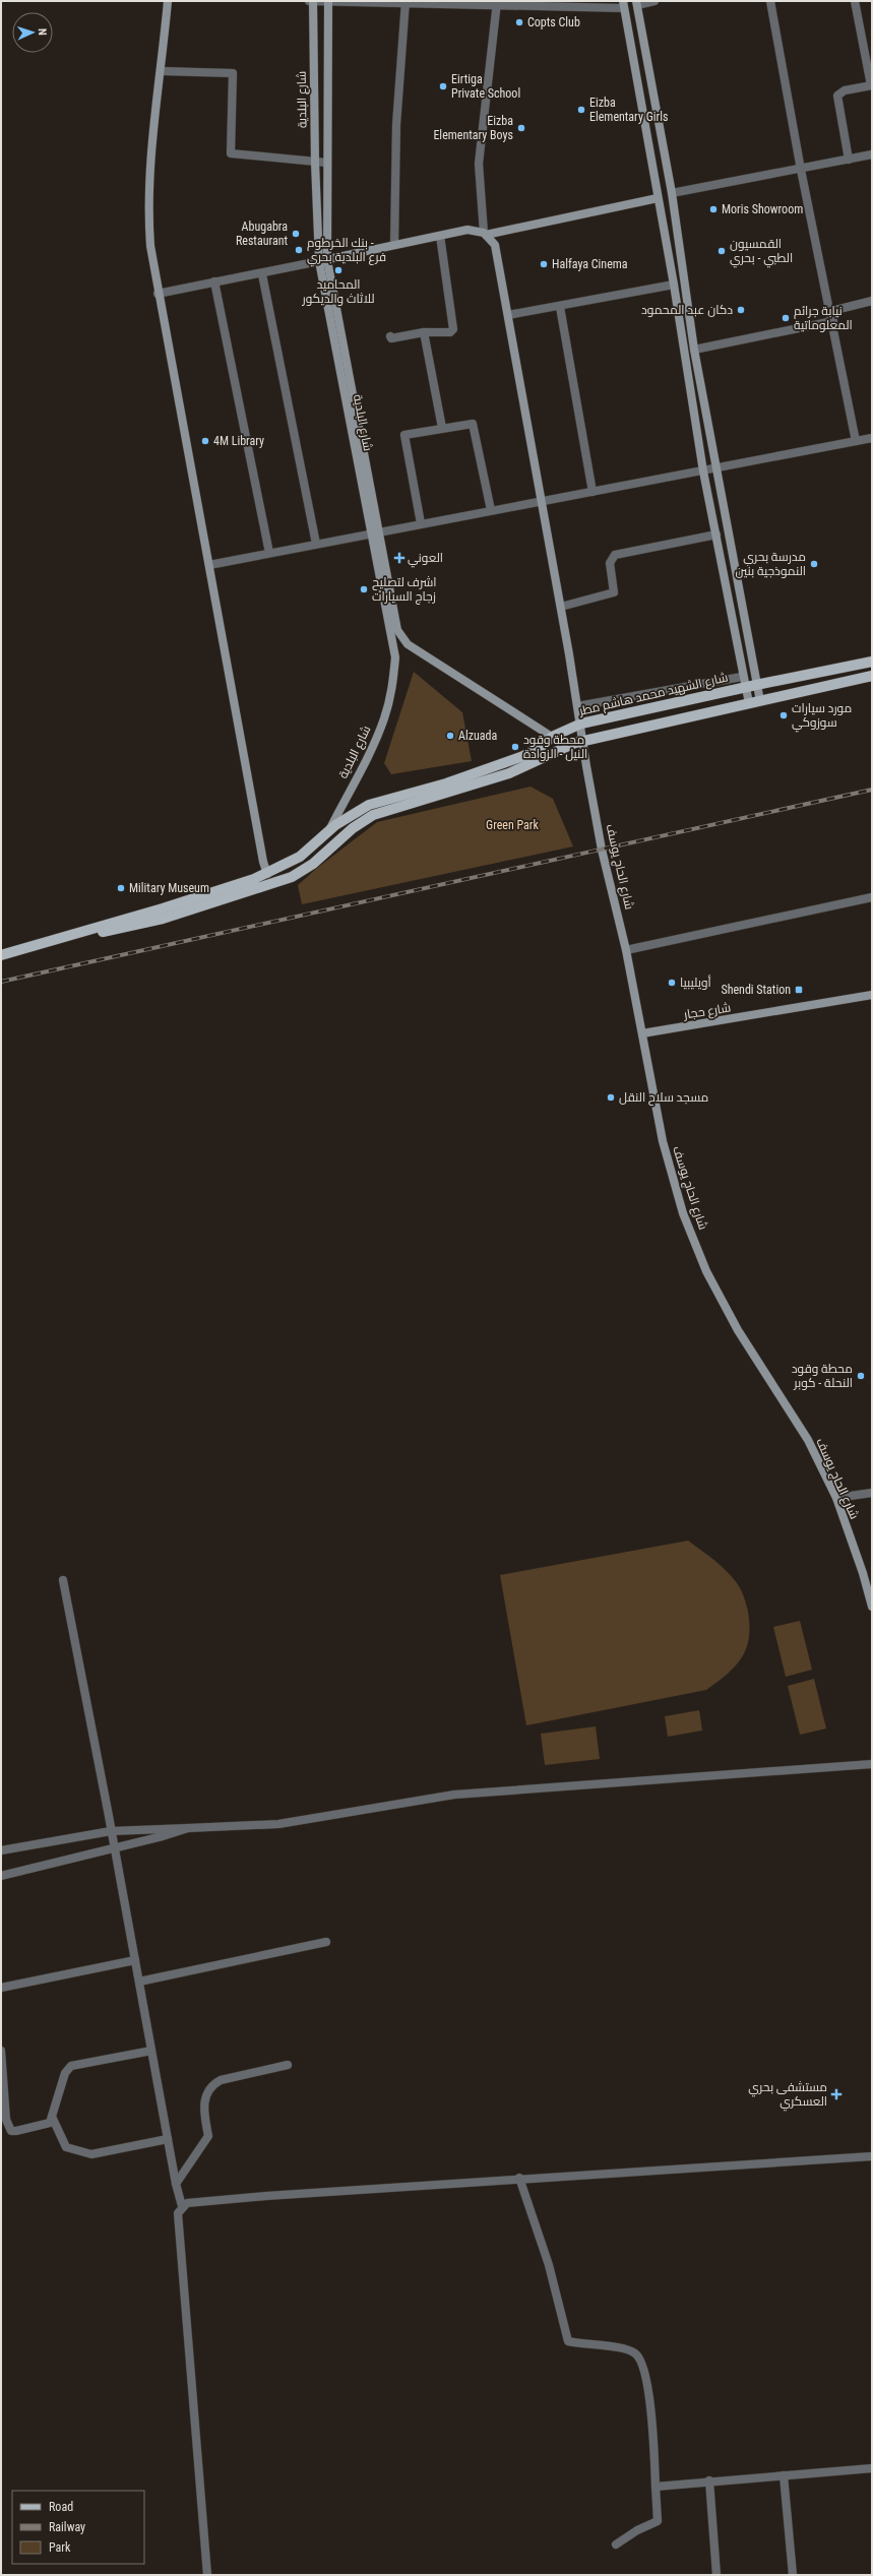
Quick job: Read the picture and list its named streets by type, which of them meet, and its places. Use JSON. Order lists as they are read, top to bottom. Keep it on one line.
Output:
{"streets":{"main road":["شارع البلدية","شارع الشهيد محمد هاشم مطر","شارع الحاج يوسف","شارع حجار"]},"crossings":[["شارع البلدية","شارع الشهيد محمد هاشم مطر"],["شارع الشهيد محمد هاشم مطر","شارع الحاج يوسف"],["شارع الحاج يوسف","شارع حجار"]],"parks":["Green Park"],"places":{"other":["Copts Club","Eirtiga Private School","Eizba Elementary Girls","Eizba Elementary Boys","Moris Showroom","Abugabra Restaurant","بنك الخرطوم - فرع البلدية بحري","القمسيون الطبي - بحري","Halfaya Cinema","المحاميد للاثاث والديكور","دكان عبد المحمود","نيابة جرائم المعلوماتية","4M Library","مدرسة بحري النموذجية بنين","اشرف لتصليح زجاج السيارات","مورد سيارات سوزوكي","Alzuada","محطة وقود النيل - الزوادة","Military Museum","أويليبيا","مسجد سلاح النقل","محطة وقود النحلة - كوبر"],"health":["العوني","مستشفى بحري العسكري"],"transit":["Shendi Station"]},"legend":["Road","Railway","Park"],"north":"right"}
